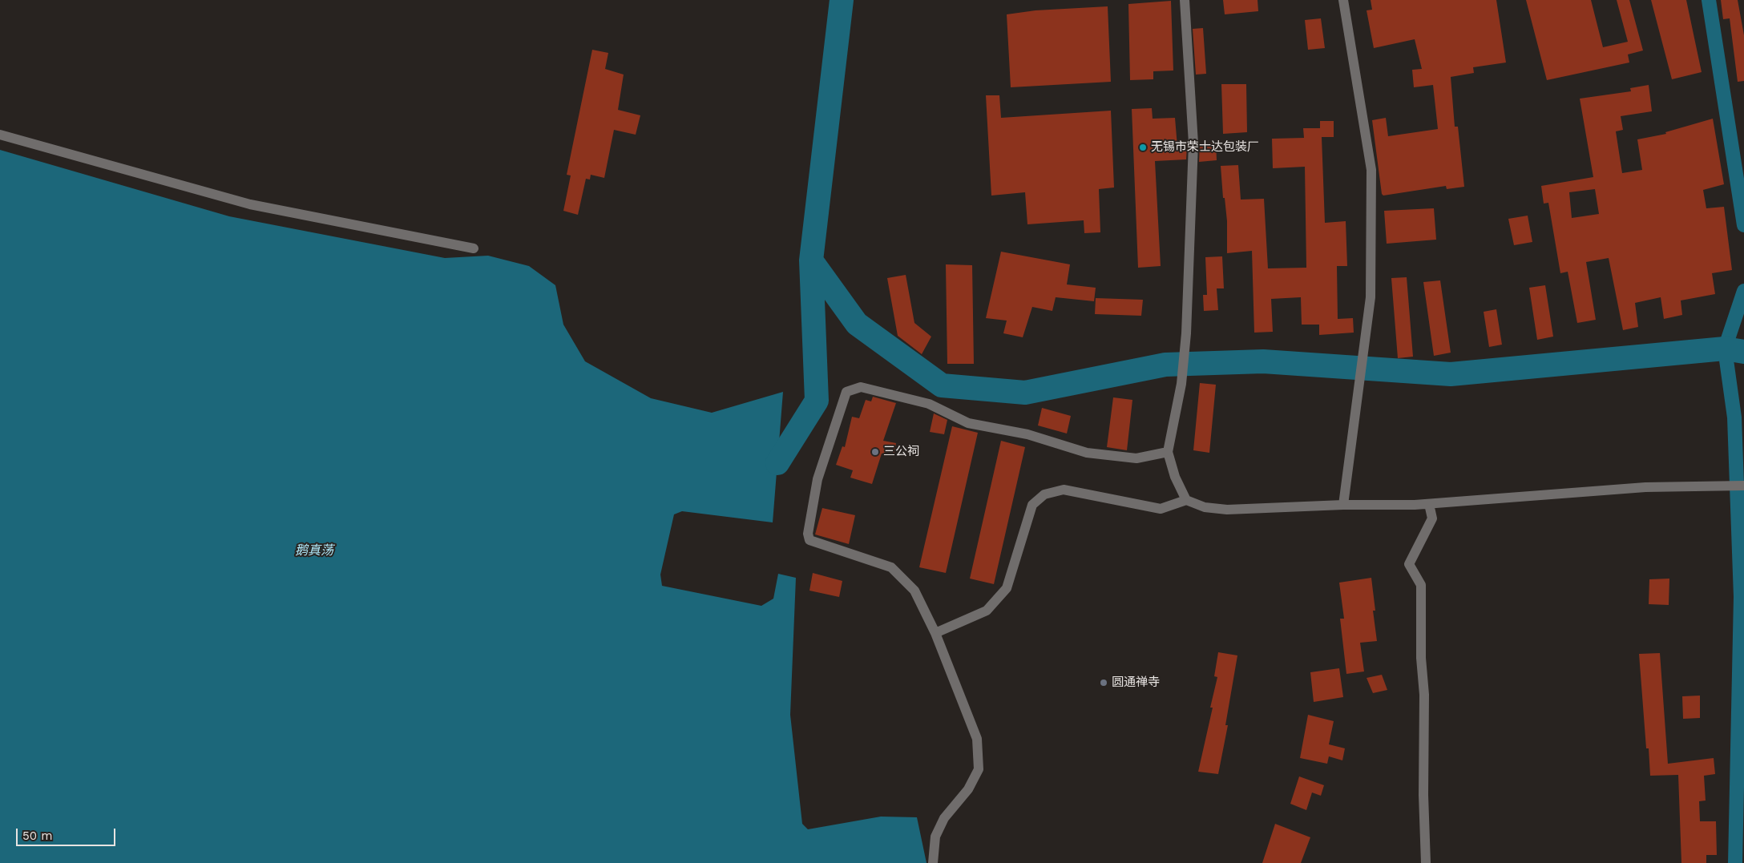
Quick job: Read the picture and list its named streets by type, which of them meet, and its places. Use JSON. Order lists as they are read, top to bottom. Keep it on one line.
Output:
{"water":["鹅真荡"],"places":["无锡市荣士达包装厂","三公祠","圆通禅寺"],"scale_bar":"50 m"}
